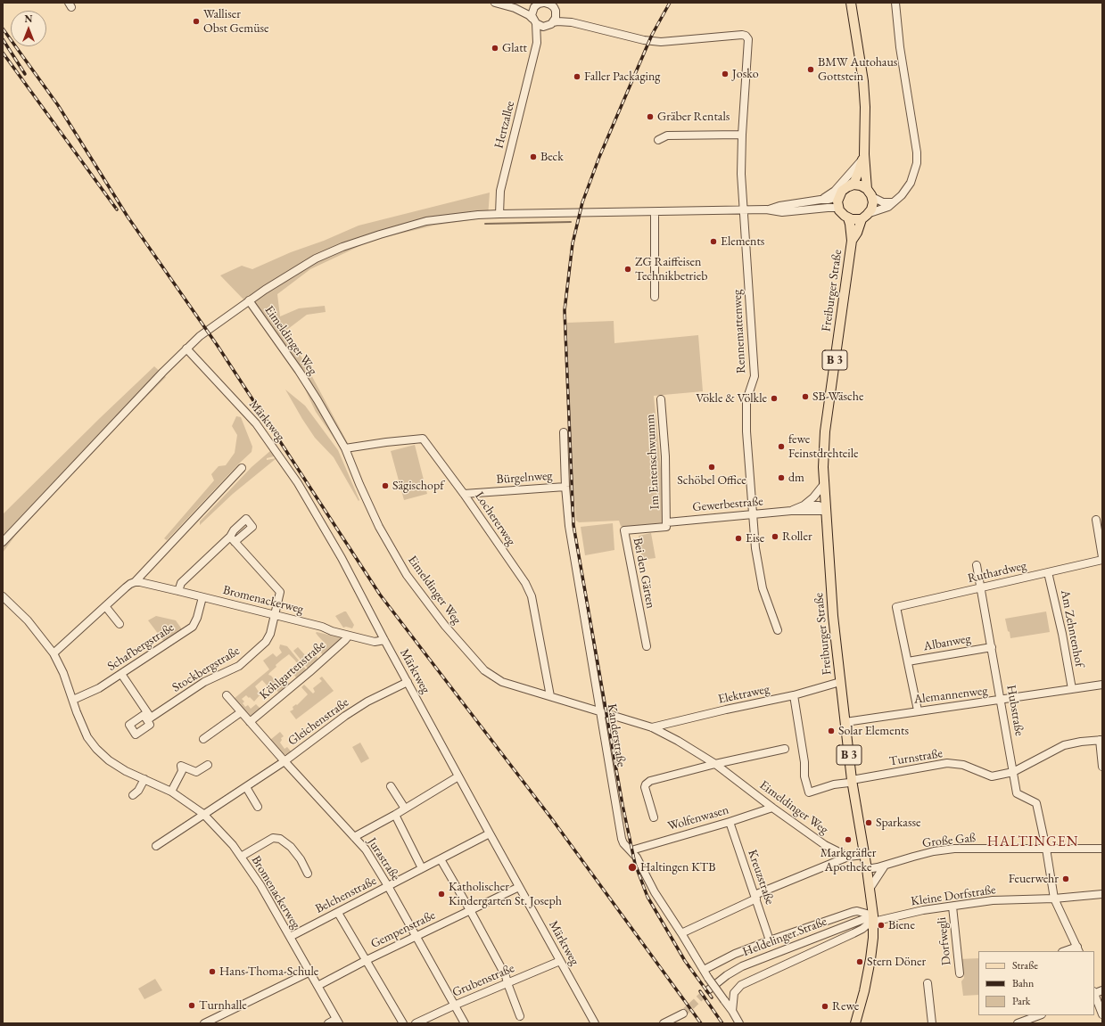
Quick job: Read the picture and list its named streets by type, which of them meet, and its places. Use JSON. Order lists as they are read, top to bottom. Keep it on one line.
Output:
{"streets":{"main road":["Freiburger Straße","B 3"],"street":["Hertzallee","Rennemattenweg","Eimeldinger Weg","Märktweg","Im Entenschwumm","Bürgelnweg","Gewerbestraße","Lochererweg","Ruthardweg","Bei den Gärten","Bromenackerweg","Am Zehntenhof","Albanweg","Schafbergstraße","Stockbergstraße","Köhlgartenstraße","Elektraweg","Alemannenweg","Hubstraße","Gleichenstraße","Kanderstraße","Turnstraße","Wolfenwasen","Große Gaß","Jurastraße","Kreuzstraße","Belchenstraße","Kleine Dorfstraße","Gempenstraße","Heldelinger Straße","Dorfwegli","Grubenstraße"]},"crossings":[["Freiburger Straße","Gewerbestraße"],["Freiburger Straße","Elektraweg"],["Freiburger Straße","Alemannenweg"],["Freiburger Straße","Turnstraße"],["Freiburger Straße","Große Gaß"],["Freiburger Straße","Kleine Dorfstraße"],["Freiburger Straße","Heldelinger Straße"],["Rennemattenweg","Gewerbestraße"],["Eimeldinger Weg","Lochererweg"],["Eimeldinger Weg","Elektraweg"],["Eimeldinger Weg","Kanderstraße"],["Eimeldinger Weg","Wolfenwasen"],["Märktweg","Bromenackerweg"],["Märktweg","Gleichenstraße"],["Märktweg","Belchenstraße"],["Märktweg","Gempenstraße"],["Märktweg","Grubenstraße"],["Im Entenschwumm","Gewerbestraße"],["Im Entenschwumm","Bei den Gärten"],["Bürgelnweg","Lochererweg"],["Bürgelnweg","Kanderstraße"],["Gewerbestraße","Bei den Gärten"],["Ruthardweg","Am Zehntenhof"],["Ruthardweg","Albanweg"],["Ruthardweg","Hubstraße"],["Bromenackerweg","Schafbergstraße"],["Bromenackerweg","Stockbergstraße"],["Bromenackerweg","Köhlgartenstraße"],["Bromenackerweg","Gleichenstraße"],["Bromenackerweg","Belchenstraße"],["Bromenackerweg","Gempenstraße"],["Am Zehntenhof","Alemannenweg"],["Albanweg","Hubstraße"],["Schafbergstraße","Stockbergstraße"],["Köhlgartenstraße","Jurastraße"],["Alemannenweg","Hubstraße"],["Hubstraße","Turnstraße"],["Hubstraße","Große Gaß"],["Gleichenstraße","Jurastraße"],["Kanderstraße","Wolfenwasen"],["Wolfenwasen","Kreuzstraße"],["Jurastraße","Belchenstraße"],["Jurastraße","Gempenstraße"],["Jurastraße","Grubenstraße"],["Kleine Dorfstraße","Heldelinger Straße"],["Kleine Dorfstraße","Dorfwegli"]],"districts":["HALTINGEN"],"places":["Walliser Obst Gemüse","Glatt","BMW Autohaus Gottstein","Josko","Faller Packaging","Gräber Rentals","Beck","Elements","ZG Raiffeisen Technikbetrieb","SB-Wäsche","Vökle & Völkle","fewe Feinstdrehteile","Schöbel Office","dm","Sägischopf","Roller","Eise","Solar Elements","Sparkasse","Markgräfler Apotheke","Haltingen KTB","Feuerwehr","Katholischer Kindergarten St. Joseph","Biene","Stern Döner","Hans-Thoma-Schule","Turnhalle","Rewe"],"legend":["Straße","Bahn","Park"],"north":"top"}
